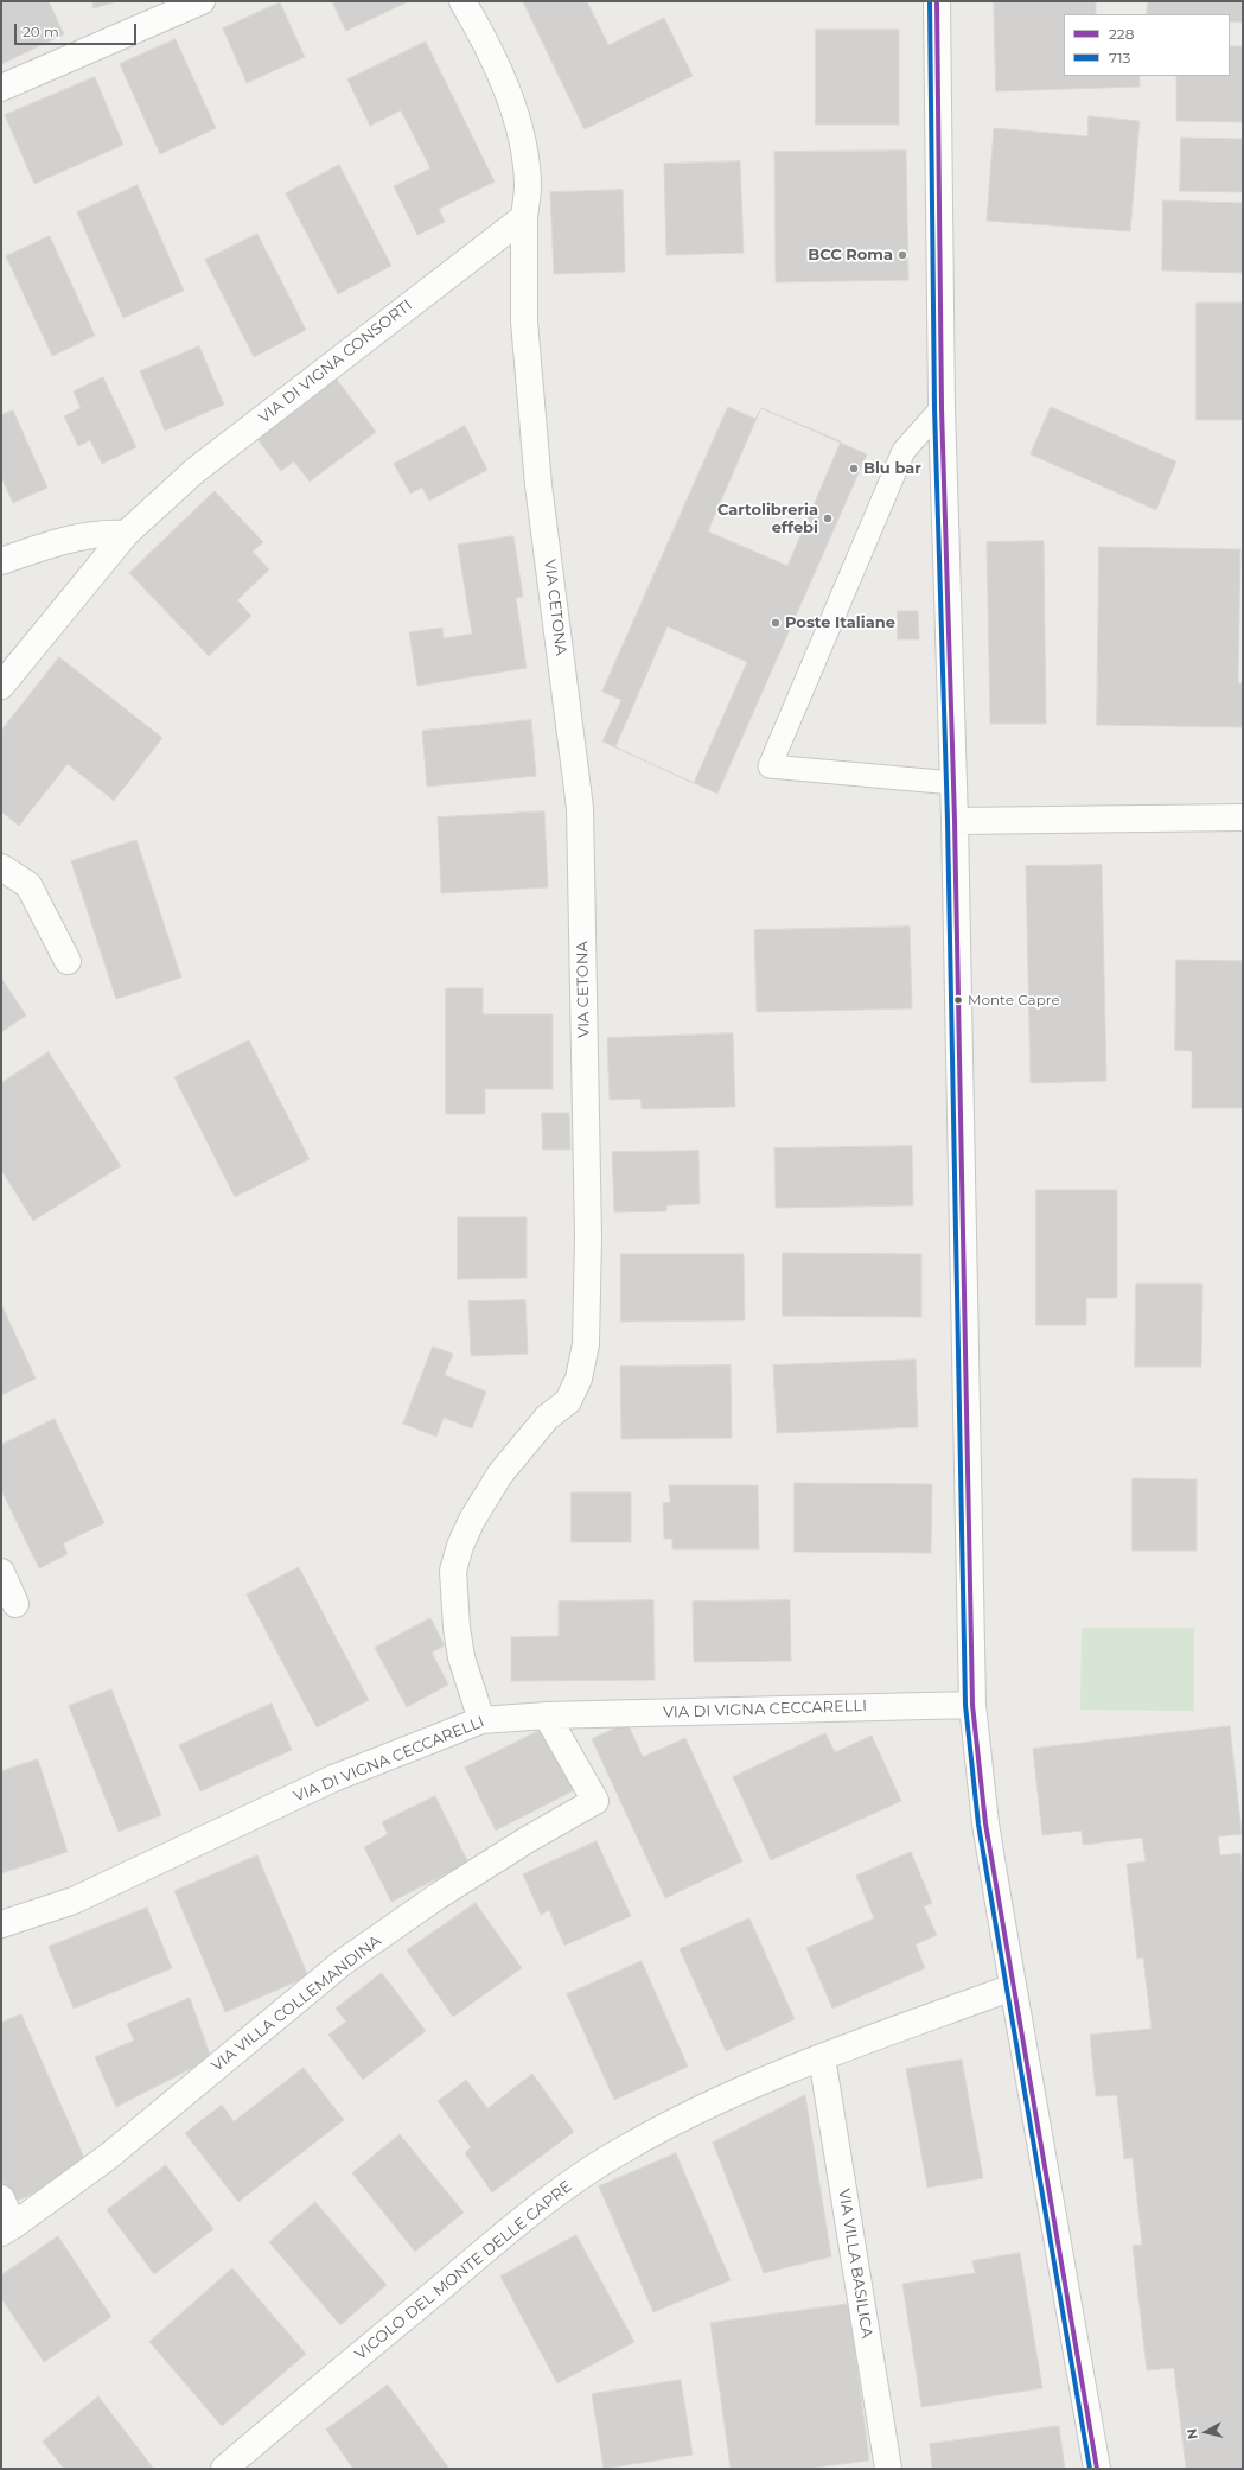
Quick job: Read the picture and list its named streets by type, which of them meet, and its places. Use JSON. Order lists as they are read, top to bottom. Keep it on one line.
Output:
{"streets":{"street":["VIA DI VIGNA CONSORTI","VIA CETONA","VIA DI VIGNA CECCARELLI","VIA VILLA COLLEMANDINA","VIA VILLA BASILICA","VICOLO DEL MONTE DELLE CAPRE"]},"crossings":[["VIA DI VIGNA CONSORTI","VIA CETONA"],["VIA CETONA","VIA DI VIGNA CECCARELLI"],["VIA DI VIGNA CECCARELLI","VIA VILLA COLLEMANDINA"],["VIA VILLA BASILICA","VICOLO DEL MONTE DELLE CAPRE"]],"places":["BCC Roma","Blu bar","Cartolibreria effebi","Poste Italiane","Monte Capre"],"lines":["transit line 228","transit line 713"],"legend":["228","713"],"scale_bar":"20 m","north":"left"}
